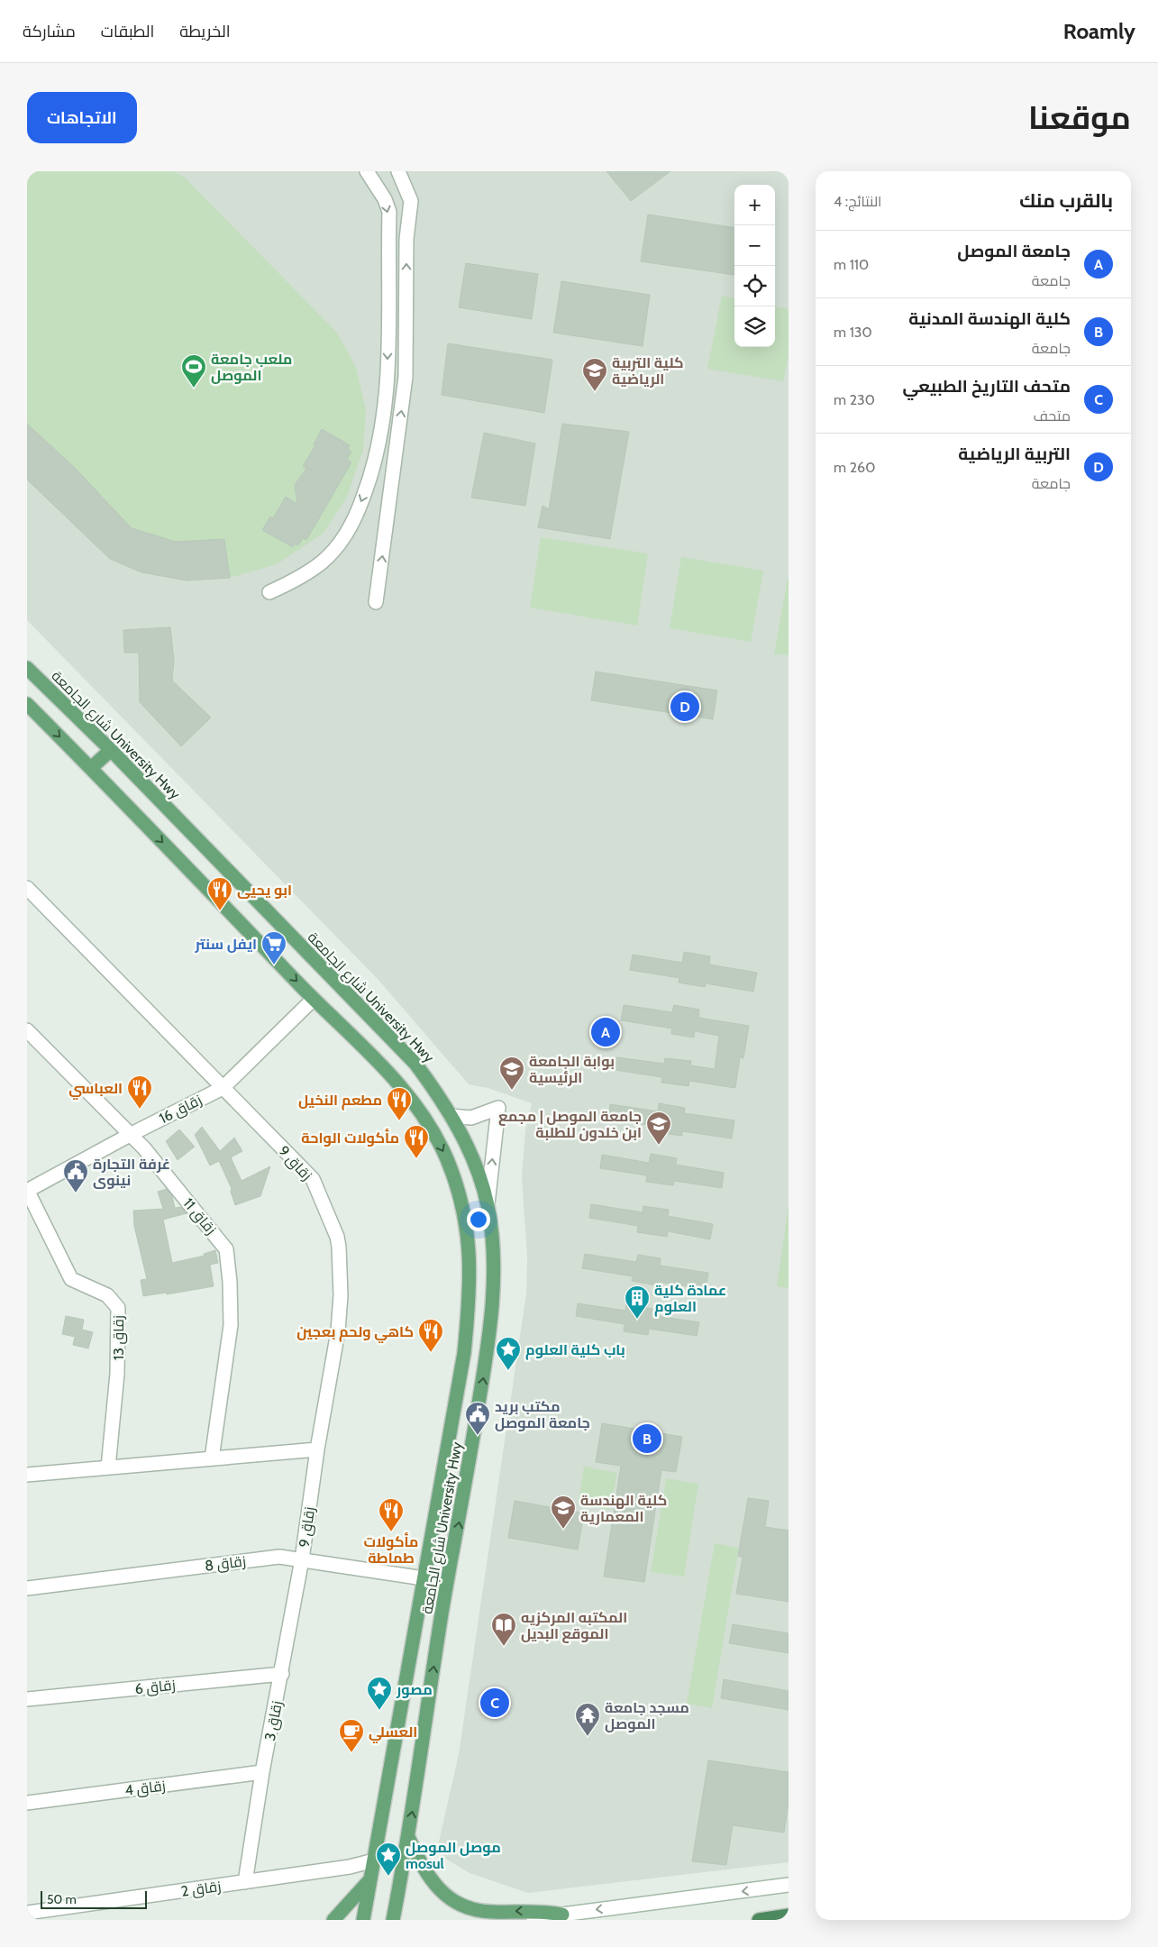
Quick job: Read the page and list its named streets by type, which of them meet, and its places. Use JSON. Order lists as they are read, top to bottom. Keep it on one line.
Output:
{"streets":{"main road":["شارع الجامعة University Hwy"],"street":["زقاق 16","زقاق 9","زقاق 11","زقاق 13","زقاق 8","زقاق 6","زقاق 3","زقاق 4","زقاق 2"]},"crossings":[["شارع الجامعة University Hwy","زقاق 16"],["شارع الجامعة University Hwy","زقاق 8"],["شارع الجامعة University Hwy","زقاق 2"],["زقاق 16","زقاق 9"],["زقاق 16","زقاق 11"],["زقاق 16","زقاق 13"],["زقاق 9","زقاق 8"],["زقاق 9","زقاق 3"],["زقاق 8","زقاق 3"],["زقاق 6","زقاق 3"],["زقاق 3","زقاق 4"],["زقاق 3","زقاق 2"]],"places":{"sports":["ملعب جامعة الموصل"],"school or university":["كلية التربية الرياضية","بوابة الجامعة الرئيسية","جامعة الموصل | مجمع ابن خلدون للطلبة","كلية الهندسة المعمارية"],"restaurant":["ابو يحيى","العباسي","مطعم النخيل","مأكولات الواحة","كاهي ولحم بعجين","مأكولات طماطة"],"supermarket":["ايفل سنتر"],"public building":["غرفة التجارة نينوى","مكتب بريد جامعة الموصل"],"building":["عمادة كلية العلوم"],"place":["باب كلية العلوم","مصور","موصل الموصل mosul"],"library":["المكتبه المركزيه الموقع البديل"],"temple":["مسجد جامعة الموصل"],"cafe":["العسلي"]},"scale_bar":"50 m","page":{"header":"Roamly","nav":["الخريطة","الطبقات","مشاركة"],"title":"موقعنا","buttons":"الاتجاهات","heading":["بالقرب منك","النتائج: 4"],"map_buttons":["+","−"],"list":[{"mark":"A","name":"جامعة الموصل","note":"جامعة","value":"110 m"},{"mark":"B","name":"كلية الهندسة المدنية","note":"جامعة","value":"130 m"},{"mark":"C","name":"متحف التاريخ الطبيعي","note":"متحف","value":"230 m"},{"mark":"D","name":"التربية الرياضية","note":"جامعة","value":"260 m"}],"pins":["D","A","B","C"],"scale":"50 m"}}
